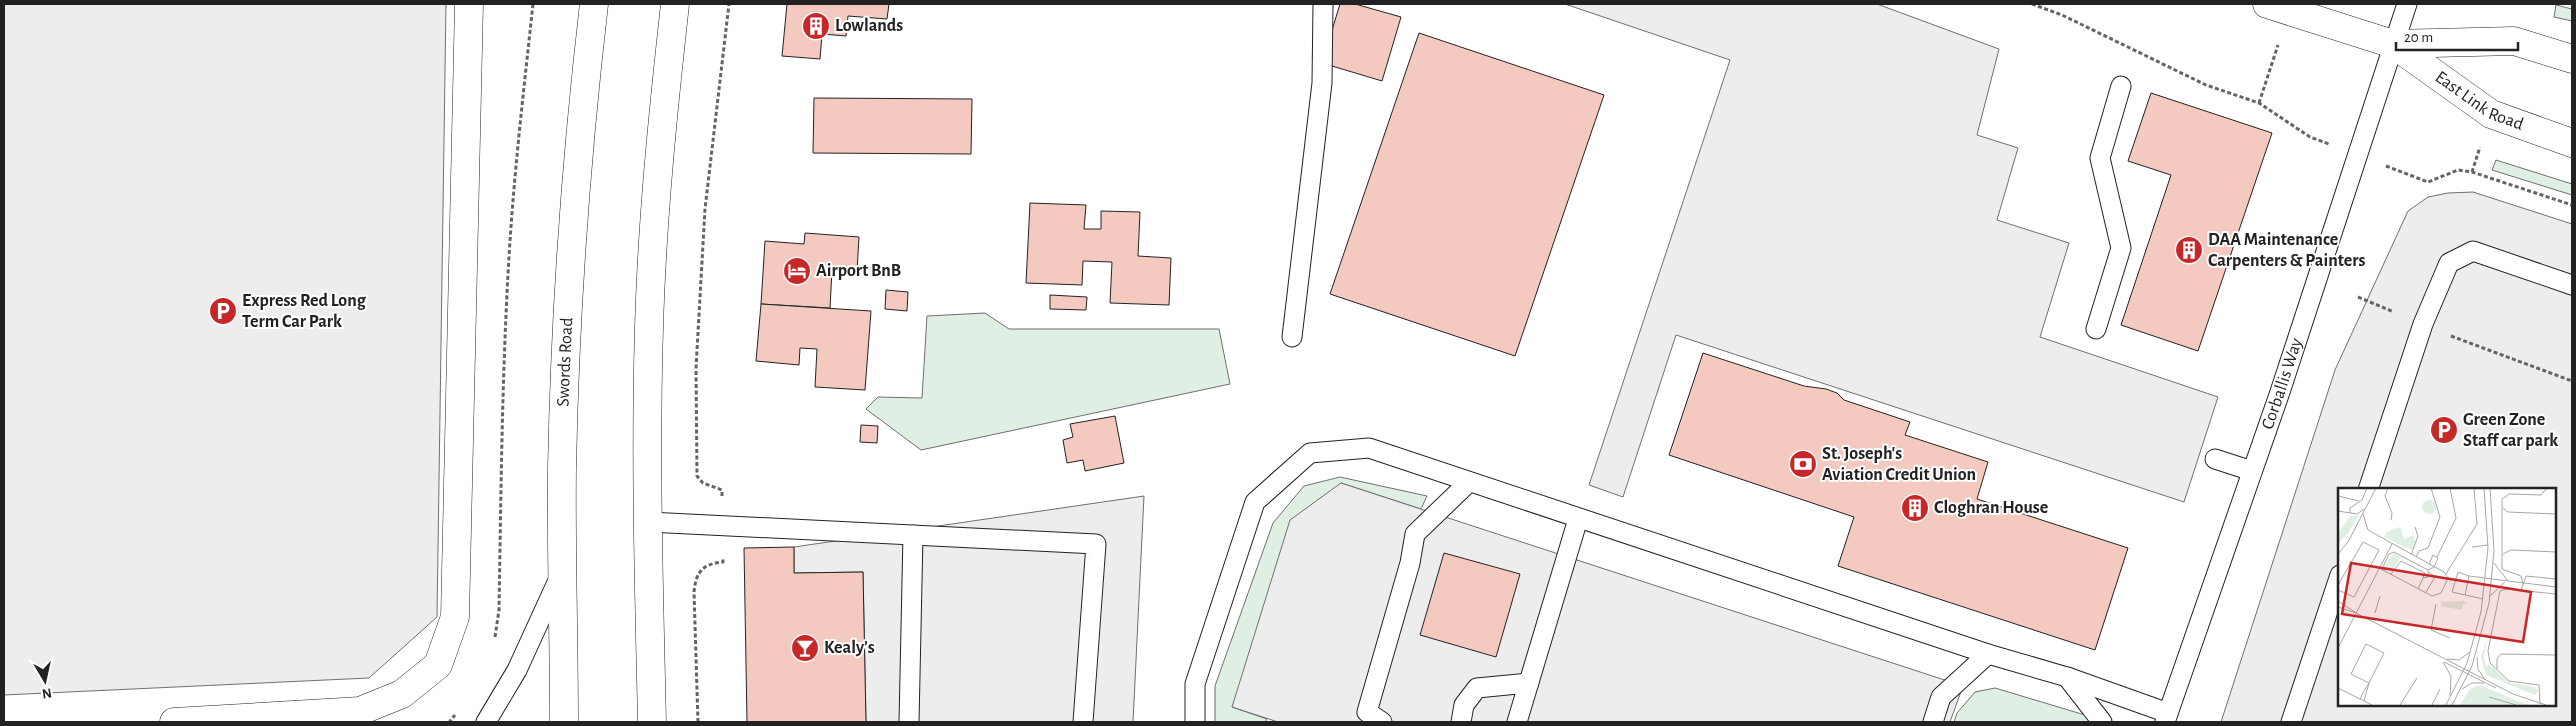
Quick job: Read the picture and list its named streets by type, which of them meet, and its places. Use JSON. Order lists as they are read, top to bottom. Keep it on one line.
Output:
{"streets":{"street":["East Link Road","Swords Road"],"lane":["Corballis Way"]},"crossings":[["East Link Road","Corballis Way"]],"places":{"building":["Lowlands","DAA Maintenance Carpenters & Painters","Cloghran House"],"hotel":["Airport BnB"],"parking":["Express Red Long Term Car Park","Green Zone Staff car park"],"bank":["St. Joseph's Aviation Credit Union"],"bar":["Kealy’s"]},"scale_bar":"20 m","north":"bottom"}
